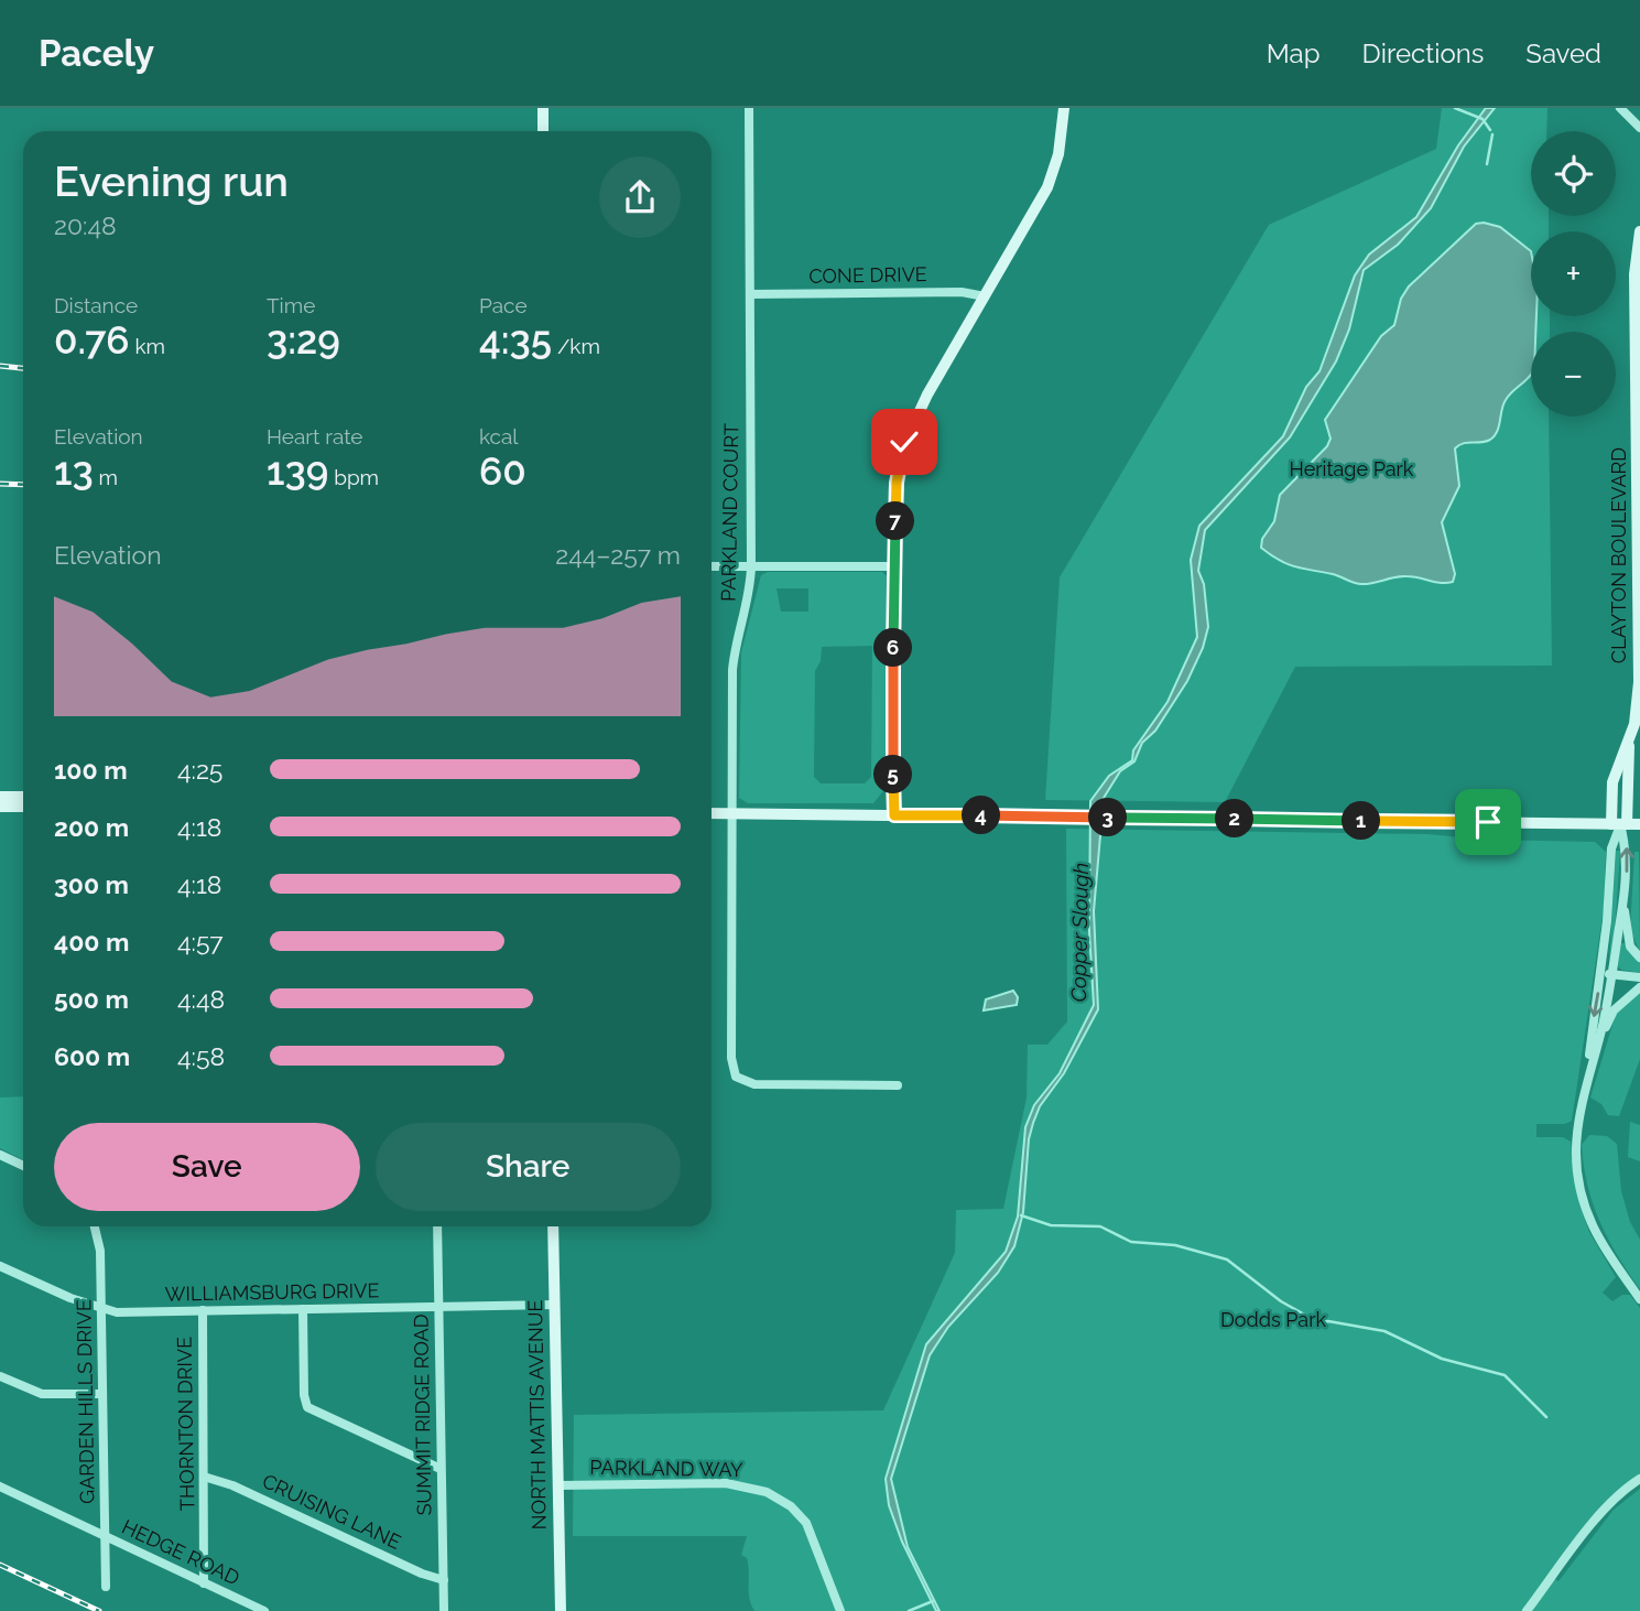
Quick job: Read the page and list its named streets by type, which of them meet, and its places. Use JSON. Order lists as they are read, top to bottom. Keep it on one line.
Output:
{"streets":{"main road":["CLAYTON BOULEVARD","NORTH MATTIS AVENUE"],"street":["CONE DRIVE","PARKLAND COURT","WILLIAMSBURG DRIVE","GARDEN HILLS DRIVE","SUMMIT RIDGE ROAD","THORNTON DRIVE","PARKLAND WAY","CRUISING LANE","HEDGE ROAD"]},"crossings":[["CONE DRIVE","PARKLAND COURT"],["WILLIAMSBURG DRIVE","GARDEN HILLS DRIVE"],["WILLIAMSBURG DRIVE","SUMMIT RIDGE ROAD"],["WILLIAMSBURG DRIVE","NORTH MATTIS AVENUE"],["WILLIAMSBURG DRIVE","THORNTON DRIVE"],["GARDEN HILLS DRIVE","HEDGE ROAD"],["SUMMIT RIDGE ROAD","CRUISING LANE"],["NORTH MATTIS AVENUE","PARKLAND WAY"],["THORNTON DRIVE","CRUISING LANE"],["THORNTON DRIVE","HEDGE ROAD"]],"water":["Copper Slough"],"parks":["Heritage Park","Dodds Park"],"page":{"header":"Pacely","nav":["Map","Directions","Saved"],"map_buttons":["+","−"],"heading":["Evening run","20:48"],"stats":[["Distance","0.76 km"],["Time","3:29"],["Pace","4:35 /km"],["Elevation","13 m"],["Heart rate","139 bpm"],["kcal","60"]],"pins":["7","6","5","4","3","2","1"],"chart":["Elevation","244–257 m"],"list":[{"name":"100 m","note":"4:25"},{"name":"200 m","note":"4:18"},{"name":"300 m","note":"4:18"},{"name":"400 m","note":"4:57"},{"name":"500 m","note":"4:48"},{"name":"600 m","note":"4:58"}],"buttons":["Save","Share"]}}
